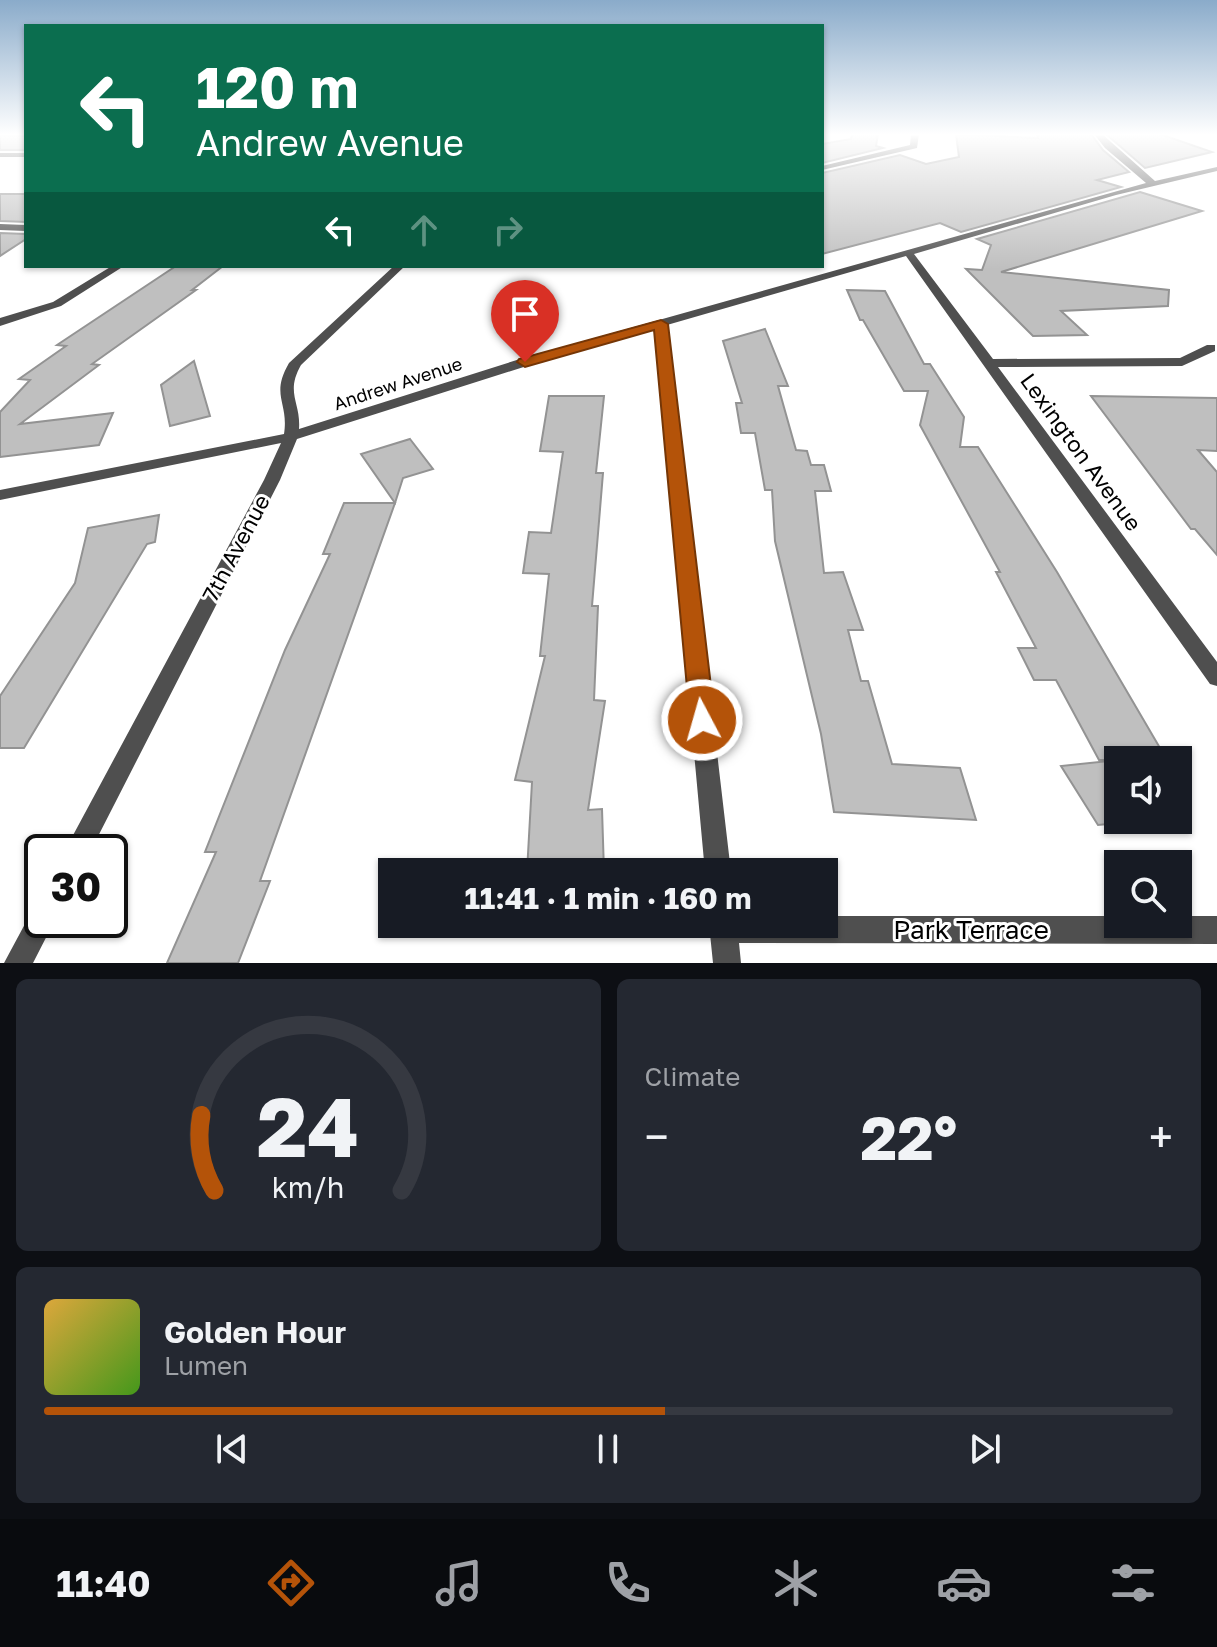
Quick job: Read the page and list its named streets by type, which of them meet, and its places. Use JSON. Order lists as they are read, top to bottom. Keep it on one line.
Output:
{"streets":{"street":["Andrew Avenue","Lexington Avenue","7th Avenue","Park Terrace"]},"crossings":[["Andrew Avenue","Lexington Avenue"],["Andrew Avenue","7th Avenue"]],"page":{"turn":["120 m","Andrew Avenue"],"limit":"30","trip":"11:41 · 1 min · 160 m","tile":"Climate","heat":["−","22°","+"],"song":["Golden Hour","Lumen"],"tabs":"11:40","gauge":["24","km/h"]}}
